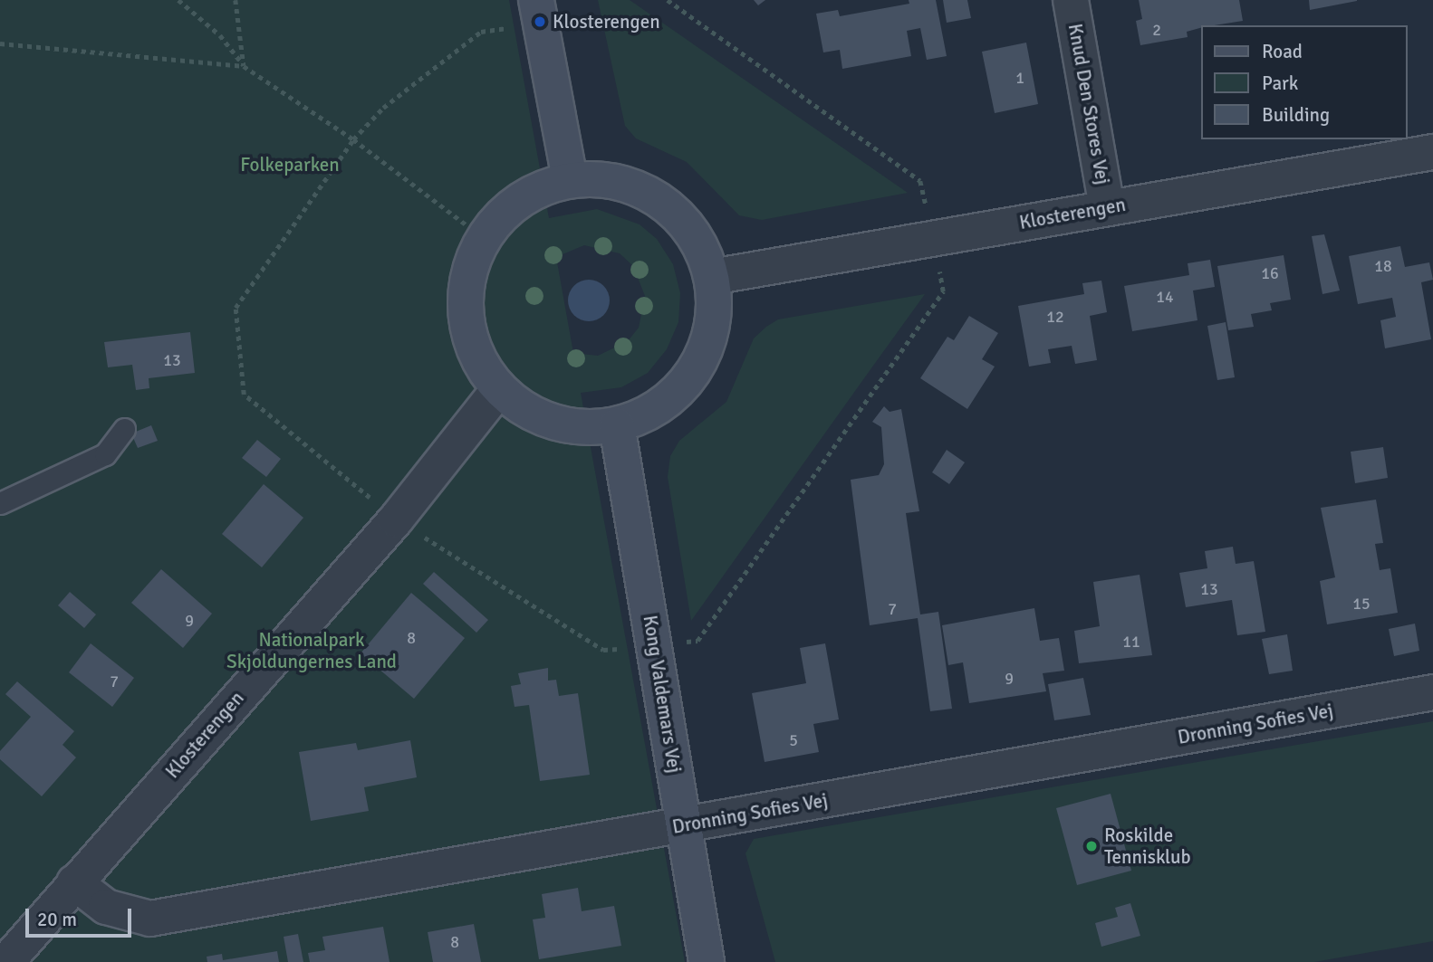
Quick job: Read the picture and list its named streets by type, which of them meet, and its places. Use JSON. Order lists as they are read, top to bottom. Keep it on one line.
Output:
{"streets":{"main road":["Kong Valdemars Vej"],"street":["Knud Den Stores Vej","Klosterengen","Dronning Sofies Vej"]},"crossings":[["Knud Den Stores Vej","Klosterengen"],["Klosterengen","Dronning Sofies Vej"],["Kong Valdemars Vej","Dronning Sofies Vej"]],"parks":["Folkeparken","Nationalpark Skjoldungernes Land"],"places":["Klosterengen","Roskilde Tennisklub"],"house_numbers":["2","1","18","16","14","12","13","13","15","7","9","8","11","9","7","5","8"],"legend":["Road","Park","Building"],"scale_bar":"20 m"}
